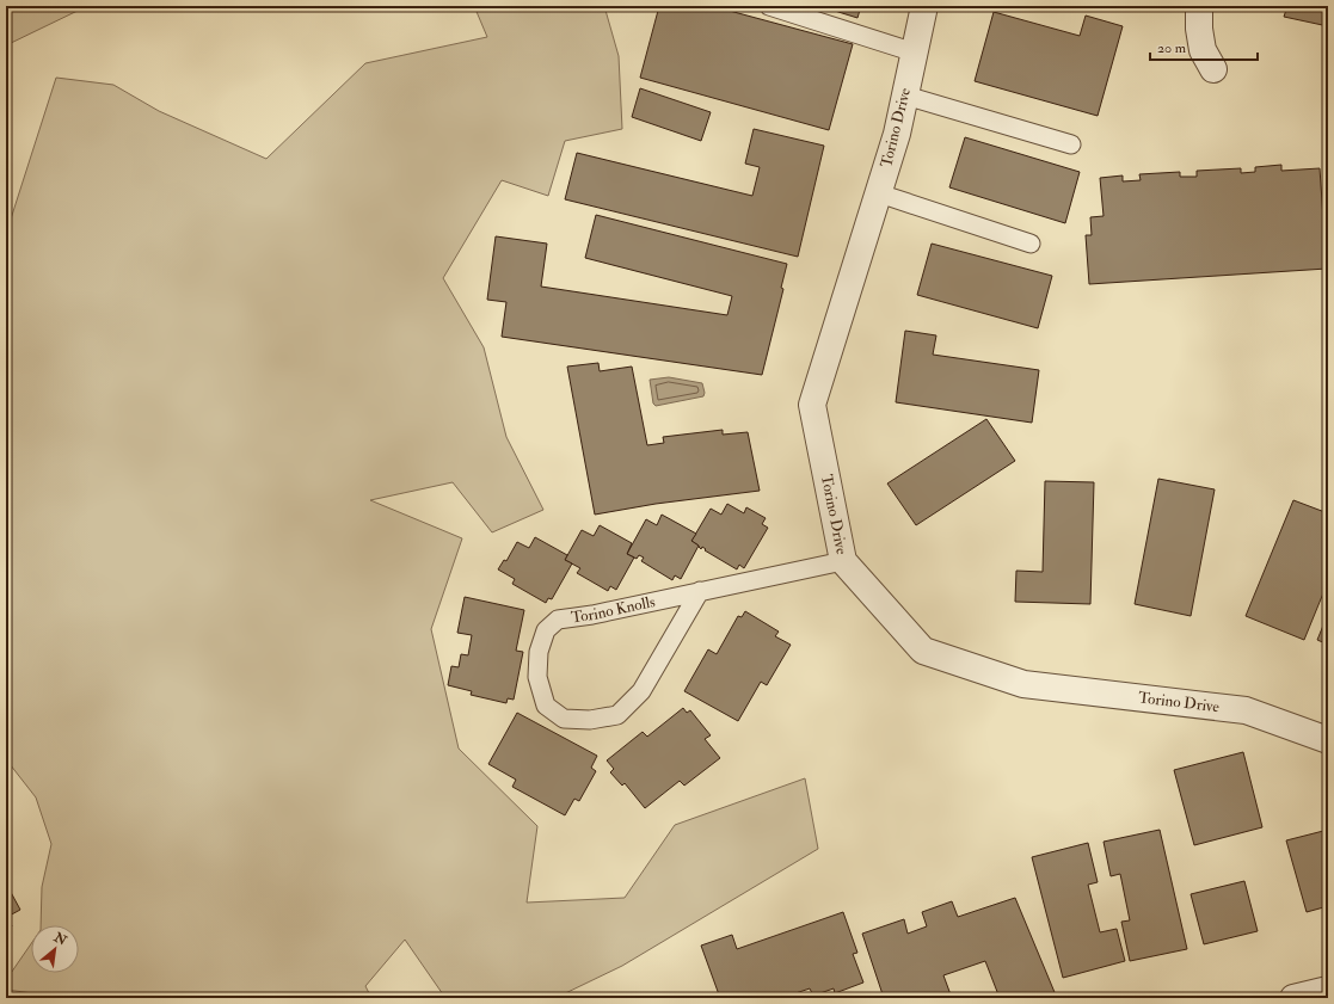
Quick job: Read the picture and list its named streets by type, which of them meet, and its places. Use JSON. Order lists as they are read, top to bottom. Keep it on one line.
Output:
{"streets":{"street":["Torino Drive"],"lane":["Torino Knolls"]},"crossings":[["Torino Drive","Torino Knolls"]],"scale_bar":"20 m","north":"top right"}
